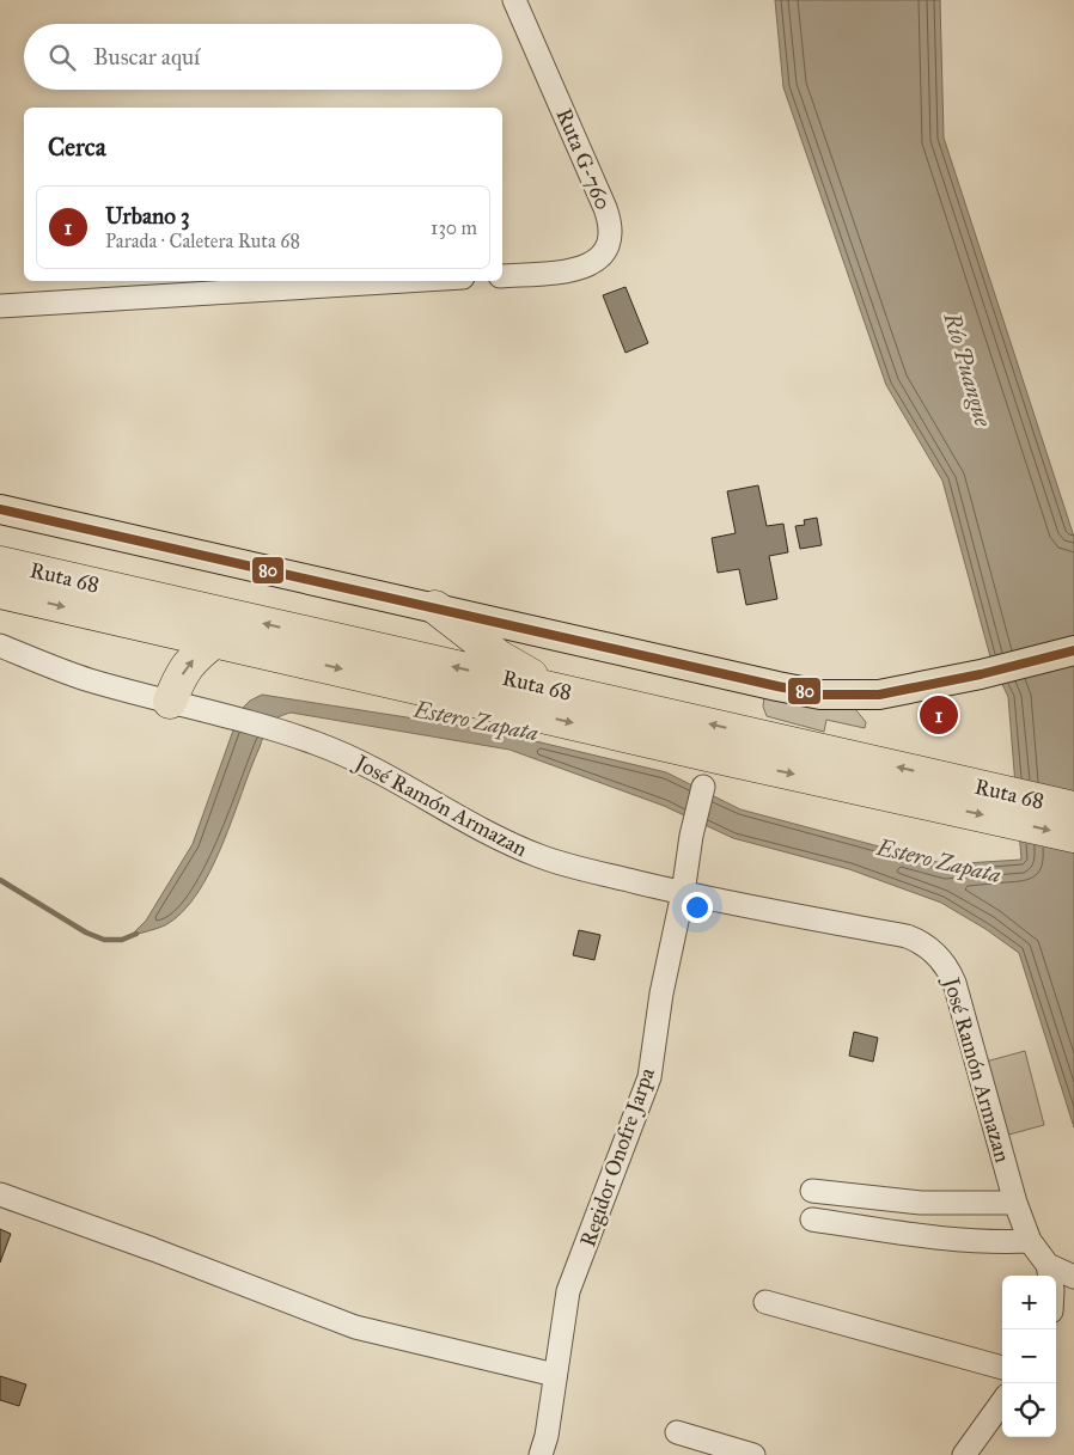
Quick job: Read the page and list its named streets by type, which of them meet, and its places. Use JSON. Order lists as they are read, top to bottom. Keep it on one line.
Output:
{"streets":{"highway":["Ruta 68"],"street":["Ruta G-760","José Ramón Armazan","Regidor Onofre Jarpa"]},"crossings":[["José Ramón Armazan","Regidor Onofre Jarpa"]],"water":["Río Puangue","Estero Zapata"],"lines":["transit line 80"],"page":{"search":"Buscar aquí","heading":"Cerca","list":[{"mark":"1","name":"Urbano 3","note":"Parada · Caletera Ruta 68","value":"130 m"}],"pins":"1","map_buttons":["+","−"]}}
